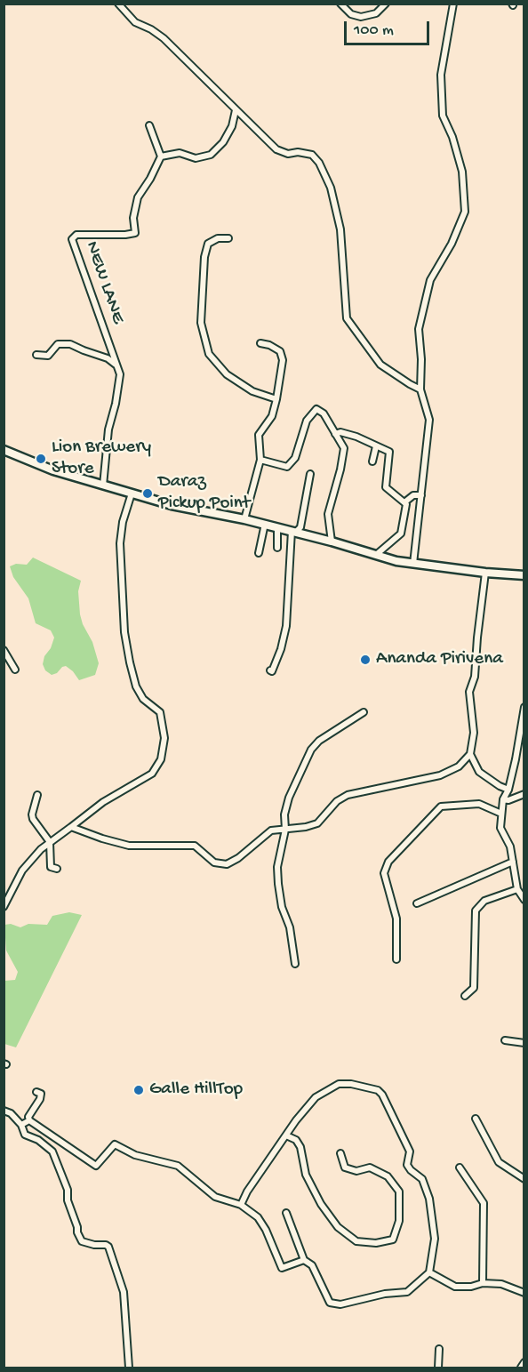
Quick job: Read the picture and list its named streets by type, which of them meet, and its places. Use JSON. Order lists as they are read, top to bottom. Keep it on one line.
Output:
{"streets":{"street":["NEW LANE"]},"places":["Lion Brewery Store","Daraz Pickup Point","Ananda Pirivena","Galle HillTop"],"scale_bar":"100 m"}
